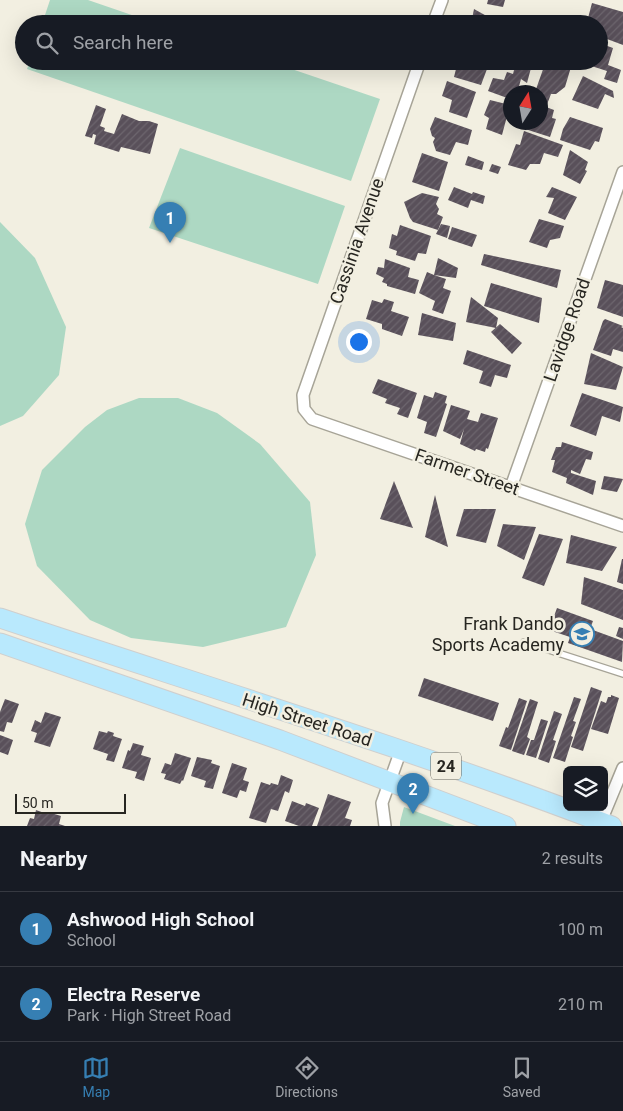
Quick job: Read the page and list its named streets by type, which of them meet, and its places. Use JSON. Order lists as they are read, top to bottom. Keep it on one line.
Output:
{"streets":{"main road":["High Street Road","24"],"street":["Cassinia Avenue","Lavidge Road","Farmer Street"]},"crossings":[["Cassinia Avenue","Farmer Street"],["Lavidge Road","Farmer Street"]],"places":{"school or university":["Frank Dando Sports Academy"]},"scale_bar":"50 m","north":"top","page":{"search":"Search here","pins":["1","2"],"scale":"50 m","heading":["Nearby","2 results"],"list":[{"mark":"1","name":"Ashwood High School","note":"School","value":"100 m"},{"mark":"2","name":"Electra Reserve","note":"Park · High Street Road","value":"210 m"}],"nav":["Map","Directions","Saved"]}}
